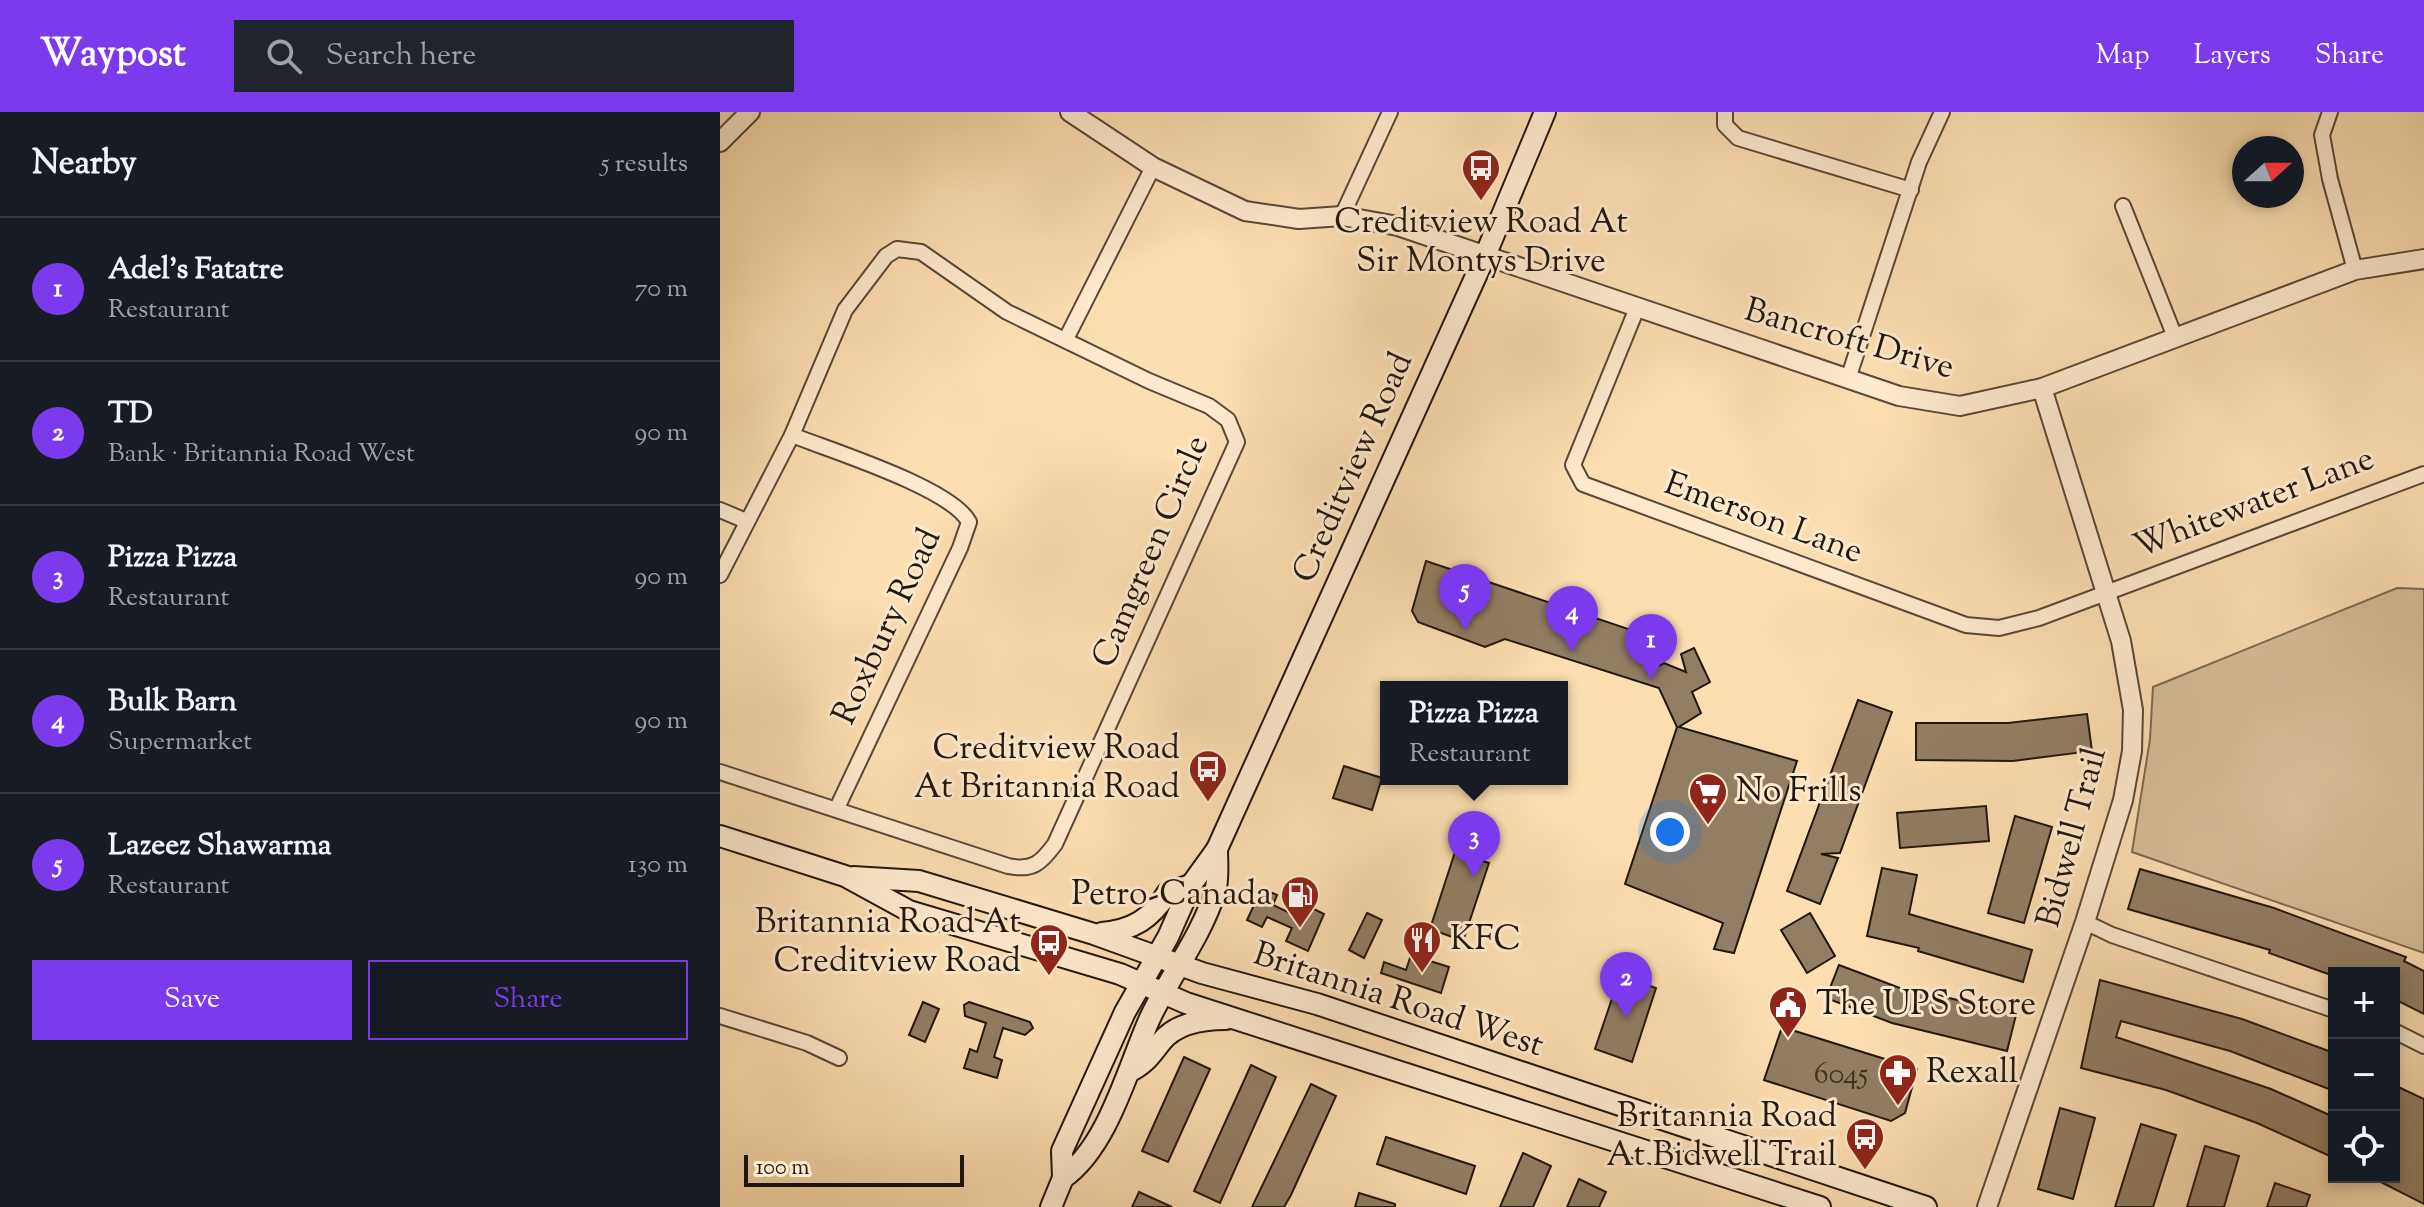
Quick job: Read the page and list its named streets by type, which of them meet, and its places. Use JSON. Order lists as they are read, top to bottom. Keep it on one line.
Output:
{"streets":{"main road":["Creditview Road","Britannia Road West"],"street":["Bancroft Drive","Whitewater Lane","Emerson Lane","Camgreen Circle","Roxbury Road","Bidwell Trail"]},"crossings":[["Bancroft Drive","Creditview Road"],["Bancroft Drive","Emerson Lane"],["Bancroft Drive","Bidwell Trail"],["Creditview Road","Britannia Road West"],["Whitewater Lane","Emerson Lane"],["Whitewater Lane","Bidwell Trail"],["Emerson Lane","Bidwell Trail"],["Camgreen Circle","Roxbury Road"]],"places":{"bus stop":["Creditview Road At Sir Montys Drive","Creditview Road At Britannia Road","Britannia Road At Creditview Road","Britannia Road At Bidwell Trail"],"supermarket":["No Frills"],"fuel station":["Petro-Canada"],"restaurant":["KFC"],"public building":["The UPS Store"],"pharmacy":["Rexall"]},"house_numbers":["6045"],"scale_bar":"100 m","north":"right","page":{"header":"Waypost","search":"Search here","nav":["Map","Layers","Share"],"heading":["Nearby","5 results"],"list":[{"mark":"1","name":"Adel's Fatatre","note":"Restaurant","value":"70 m"},{"mark":"2","name":"TD","note":"Bank · Britannia Road West","value":"90 m"},{"mark":"3","name":"Pizza Pizza","note":"Restaurant","value":"90 m"},{"mark":"4","name":"Bulk Barn","note":"Supermarket","value":"90 m"},{"mark":"5","name":"Lazeez Shawarma","note":"Restaurant","value":"130 m"}],"pins":["5","4","1","3","2"],"popup":["Pizza Pizza","Restaurant"],"buttons":["Save","Share"],"map_buttons":["+","−"],"scale":"100 m"}}
